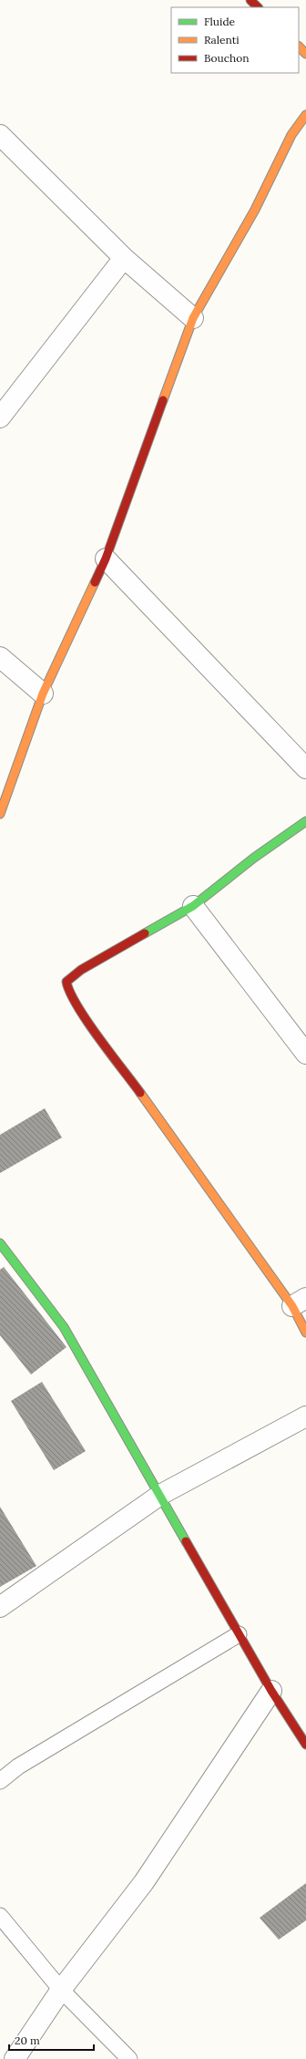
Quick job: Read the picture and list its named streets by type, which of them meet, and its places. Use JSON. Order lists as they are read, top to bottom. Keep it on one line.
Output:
{"legend":["Fluide","Ralenti","Bouchon"],"scale_bar":"20 m"}
